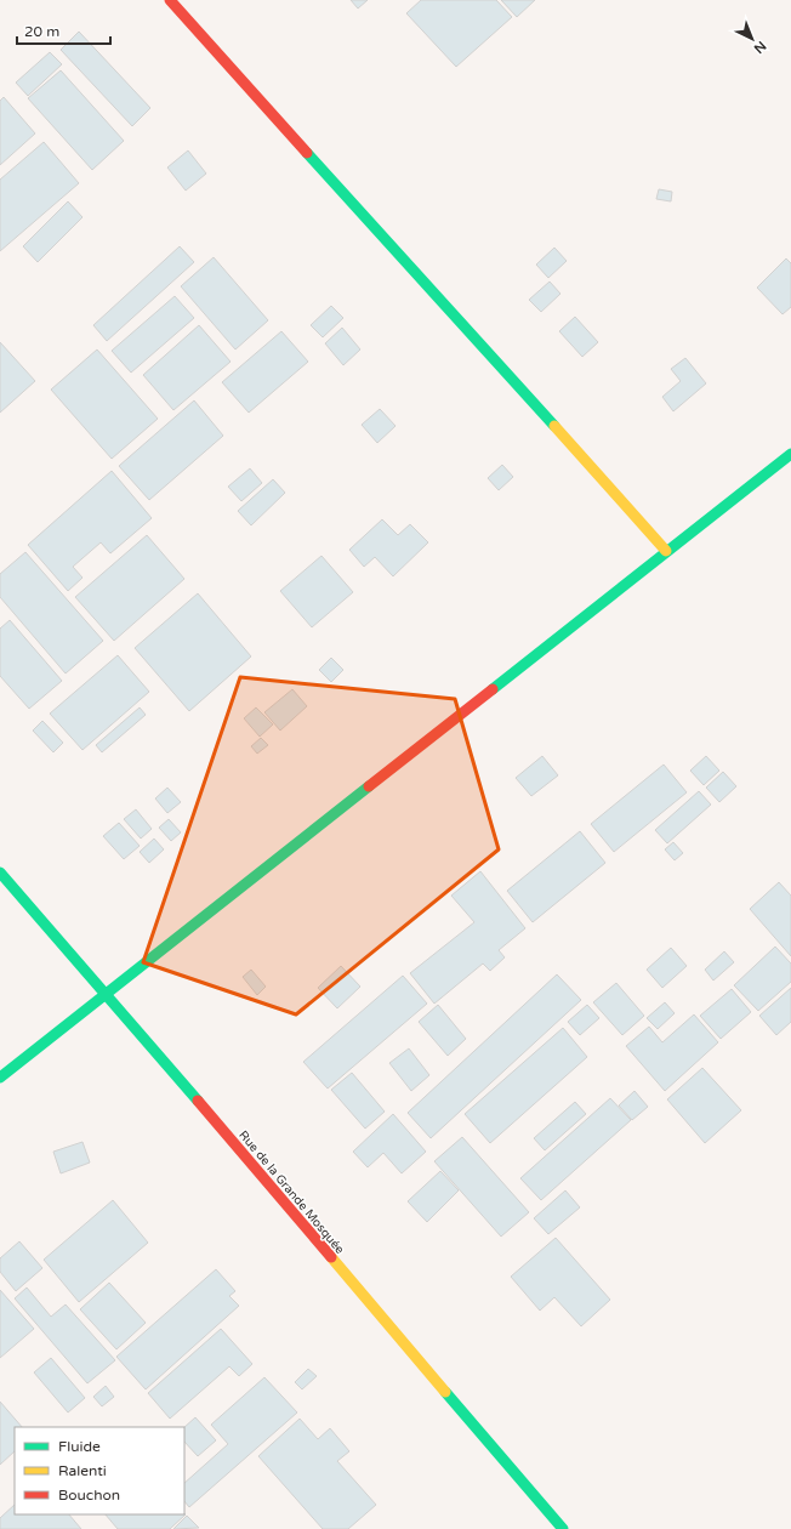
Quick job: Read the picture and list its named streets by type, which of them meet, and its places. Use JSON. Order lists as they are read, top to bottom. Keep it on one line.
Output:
{"streets":{"street":["Rue de la Grande Mosquée"]},"legend":["Fluide","Ralenti","Bouchon"],"scale_bar":"20 m","north":"bottom right"}
